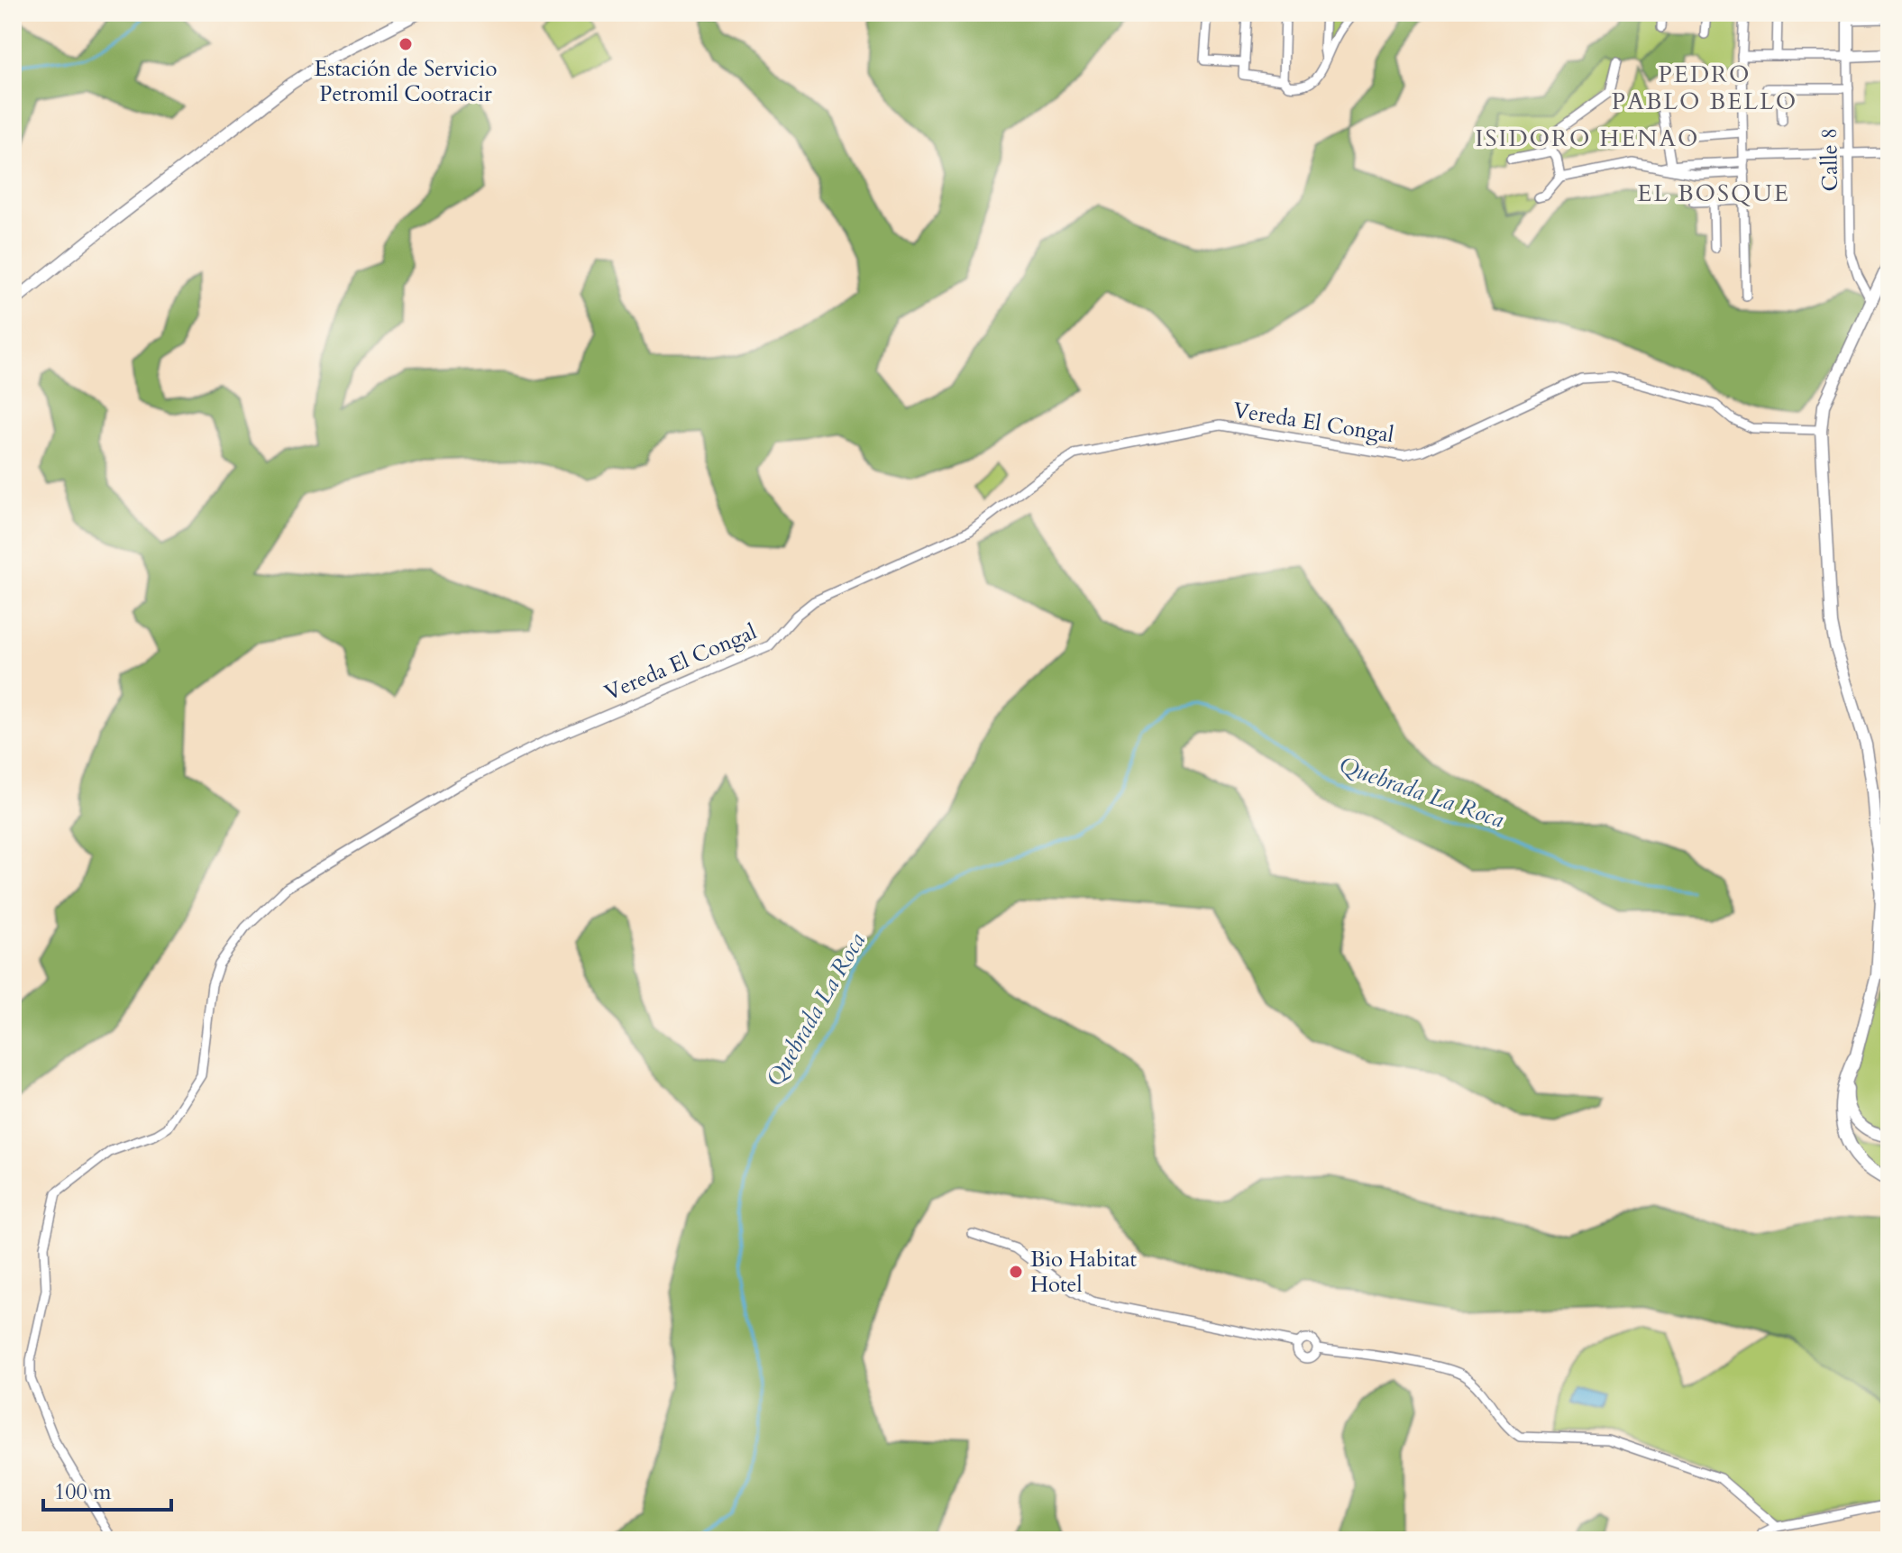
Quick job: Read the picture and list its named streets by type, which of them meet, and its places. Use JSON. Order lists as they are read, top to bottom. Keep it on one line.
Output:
{"streets":{"main road":["Calle 8"],"street":["Vereda El Congal"]},"districts":["PEDRO PABLO BELLO","ISIDORO HENAO","EL BOSQUE"],"water":["Quebrada La Roca"],"places":["Estación de Servicio Petromil Cootracir","Bio Habitat Hotel"],"scale_bar":"100 m"}
